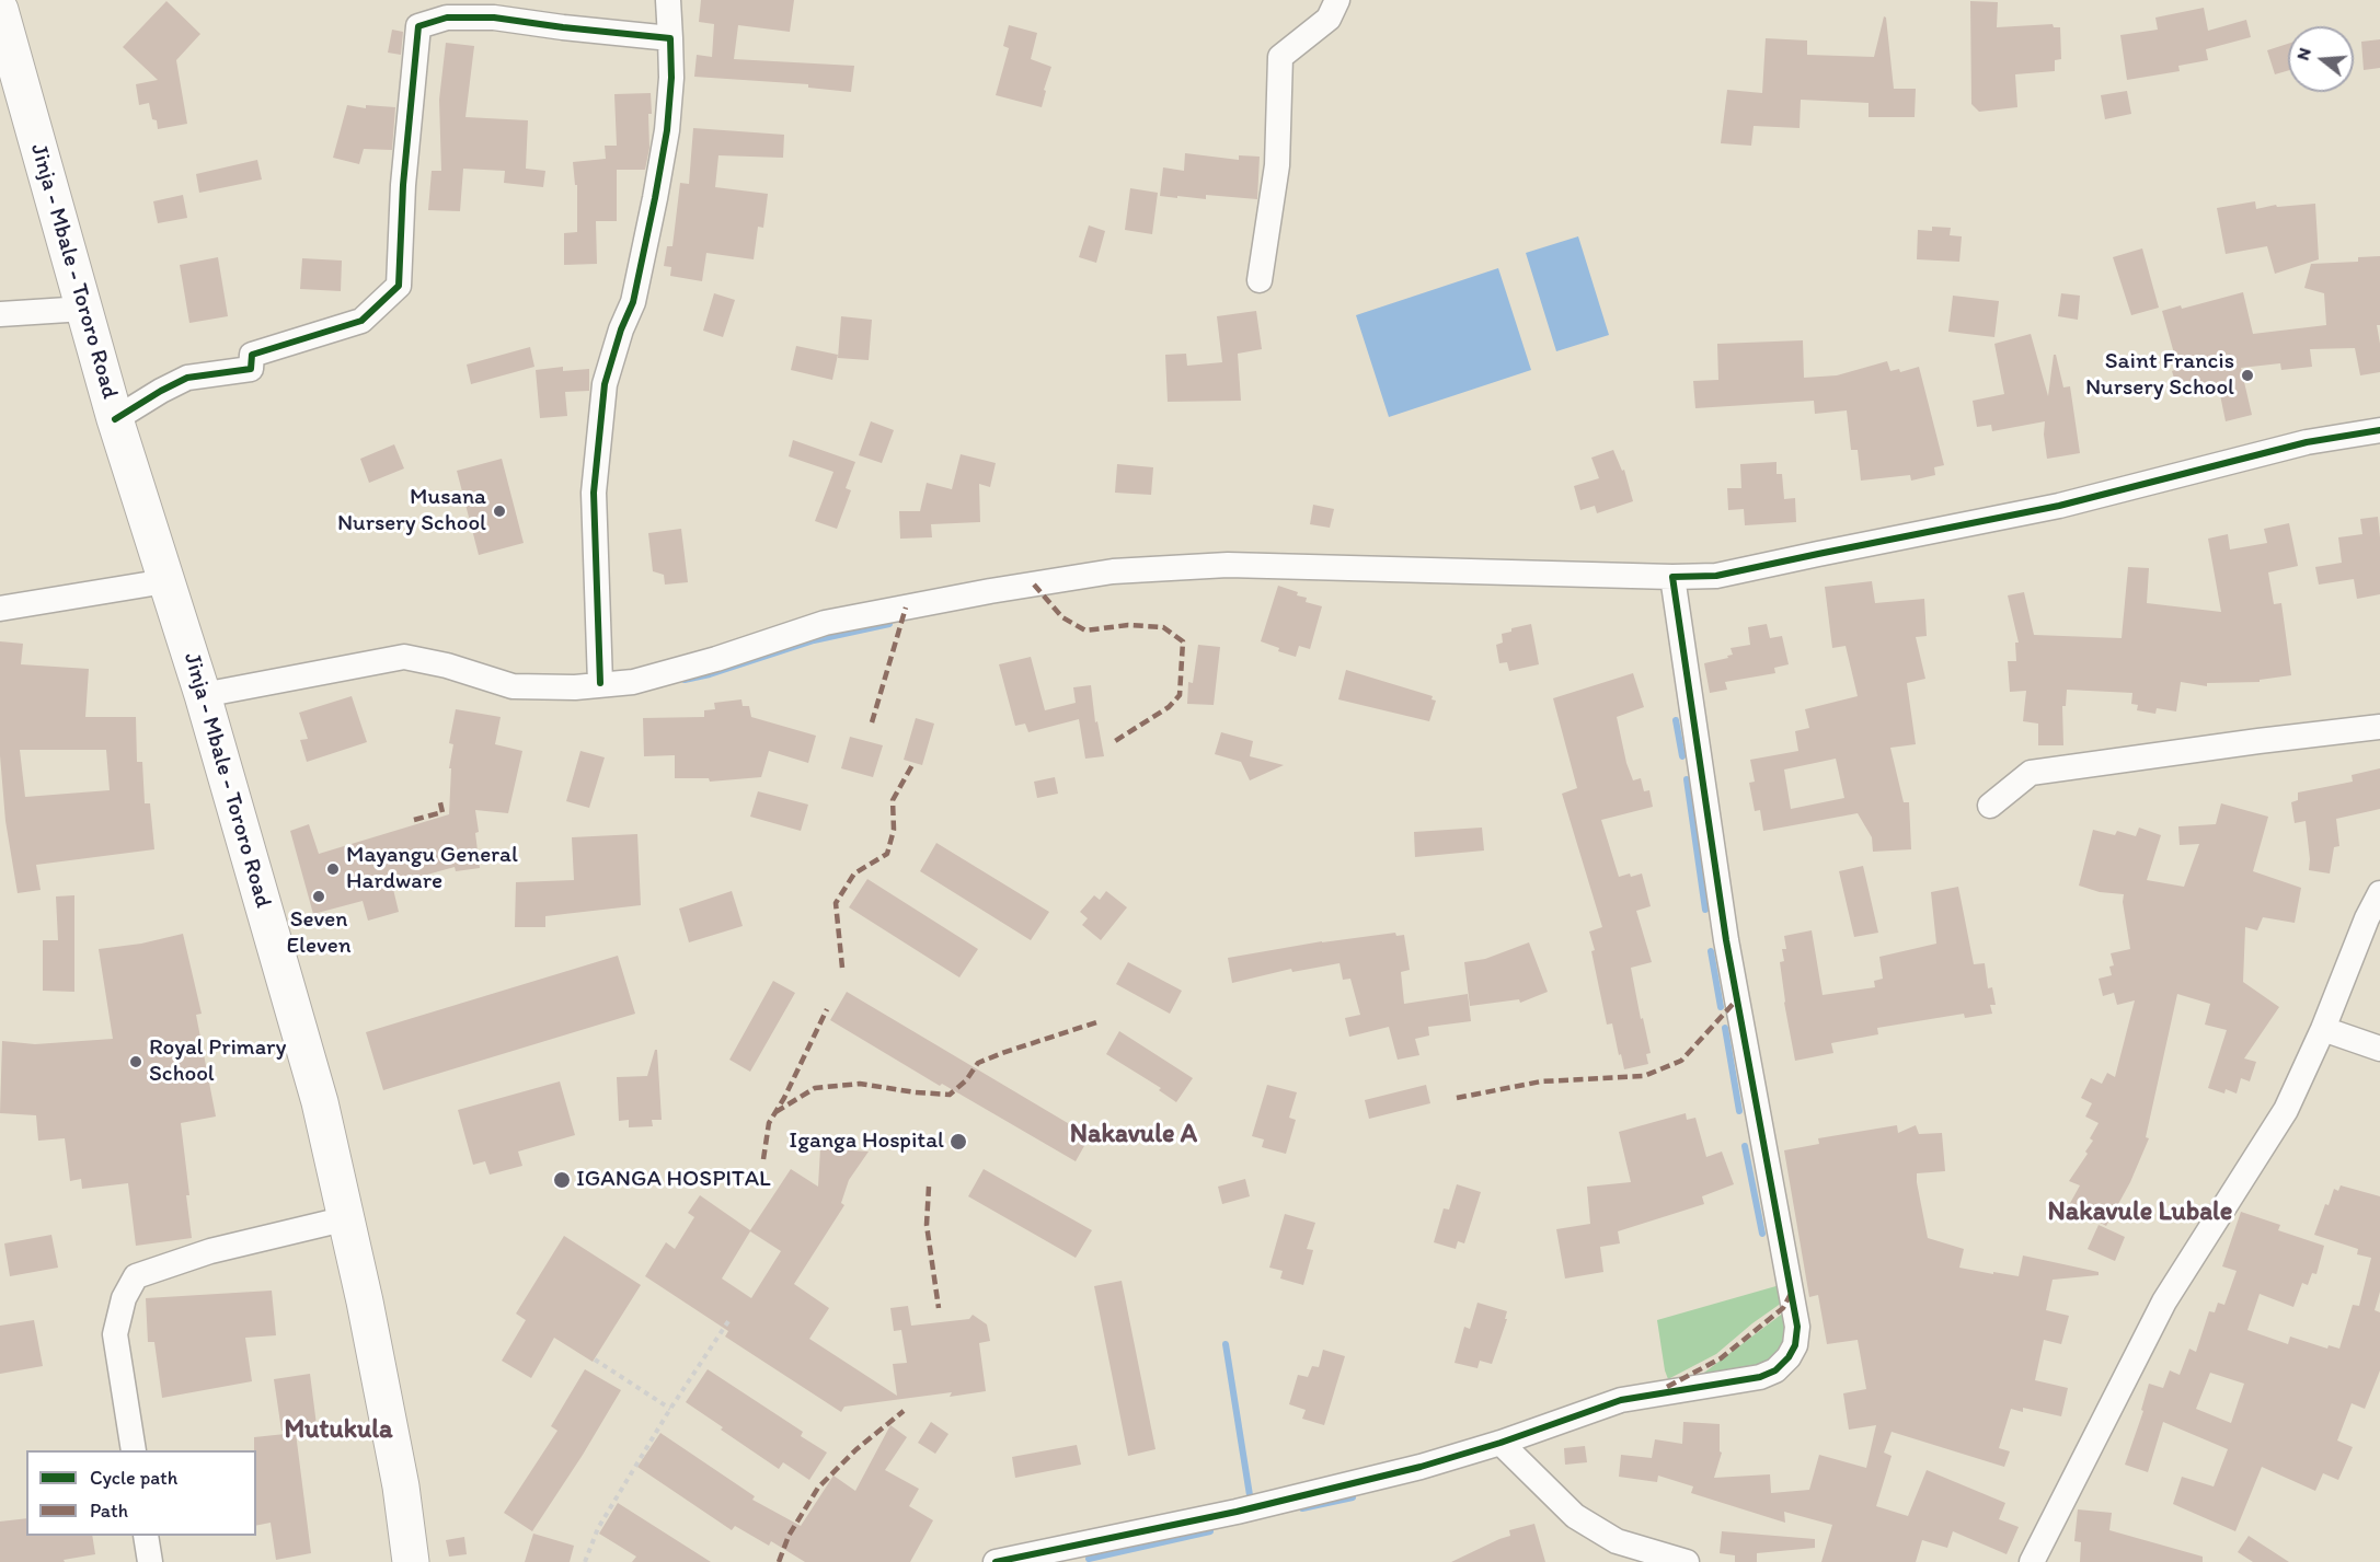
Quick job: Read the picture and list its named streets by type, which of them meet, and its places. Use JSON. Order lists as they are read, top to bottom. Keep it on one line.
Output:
{"streets":{"main road":["Jinja - Mbale - Tororo Road"]},"districts":["Nakavule A","Nakavule Lubale","Mutukula"],"places":["Saint Francis Nursery School","Musana Nursery School","Mayangu General Hardware","Seven Eleven","Royal Primary School","Iganga Hospital","IGANGA HOSPITAL"],"legend":["Cycle path","Path"],"north":"left"}
